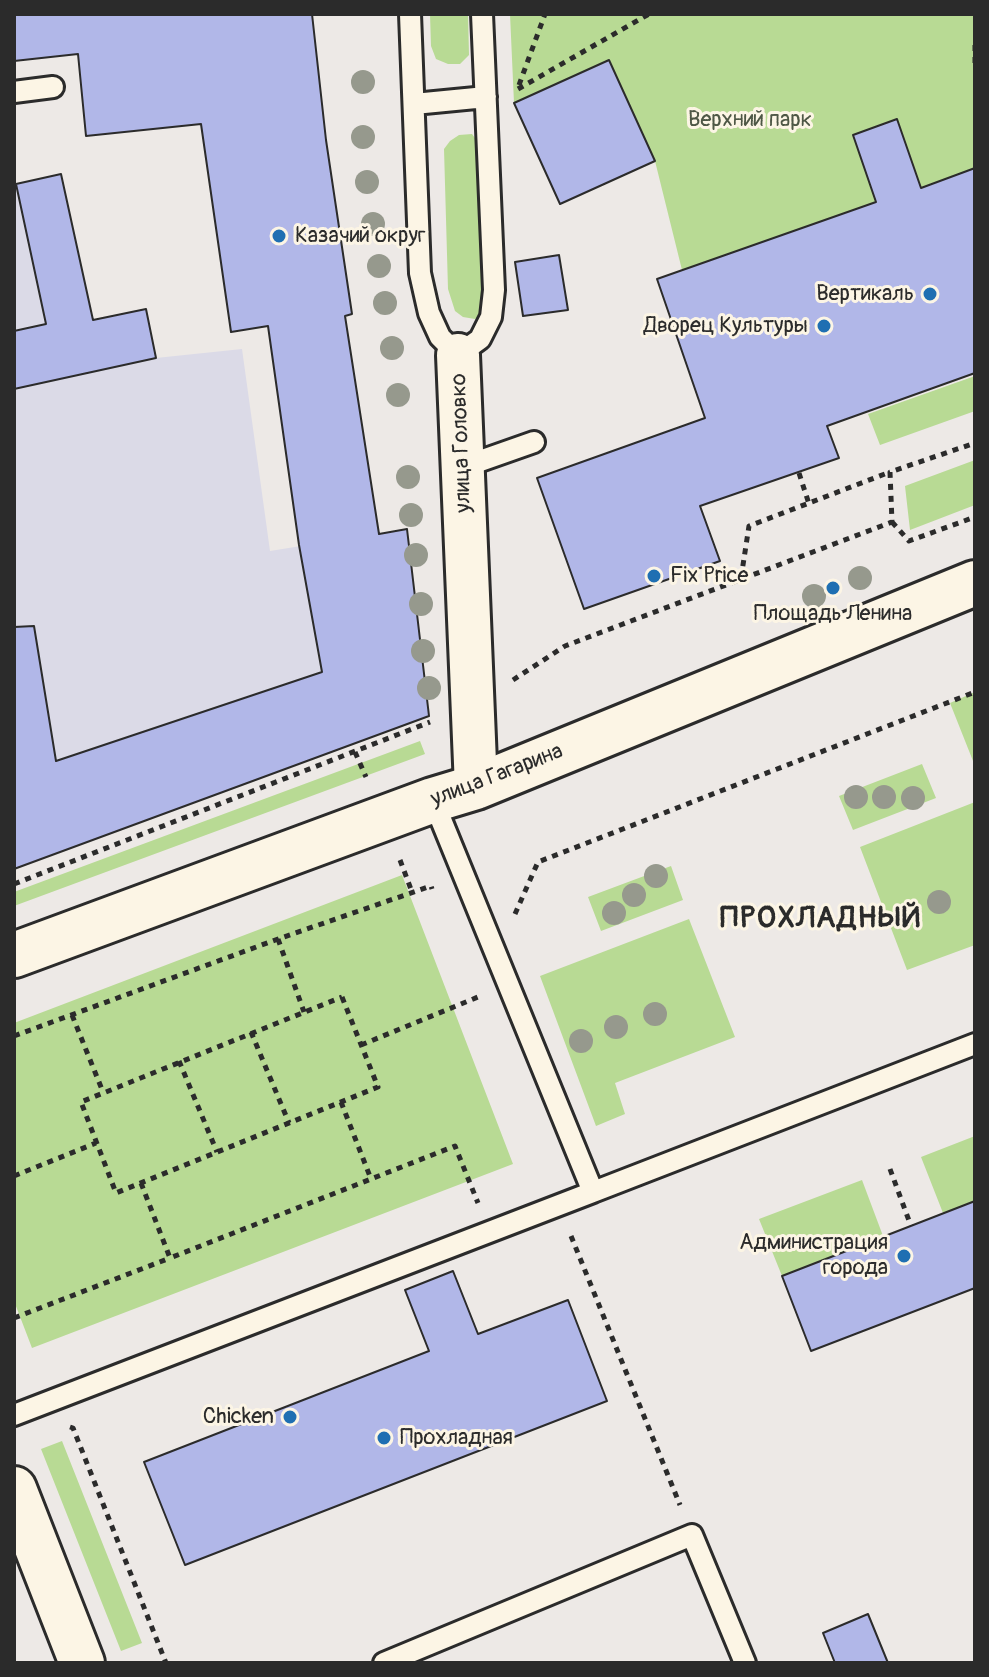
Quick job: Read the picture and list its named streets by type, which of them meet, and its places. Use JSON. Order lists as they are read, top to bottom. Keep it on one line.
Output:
{"streets":{"street":["улица Головко","улица Гагарина"]},"crossings":[["улица Головко","улица Гагарина"]],"districts":["ПРОХЛАДНЫЙ"],"parks":["Верхний парк"],"places":["Казачий округ","Вертикаль","Дворец Культуры","Fix Price","Площадь Ленина","Администрация города","Chicken","Прохладная"]}
